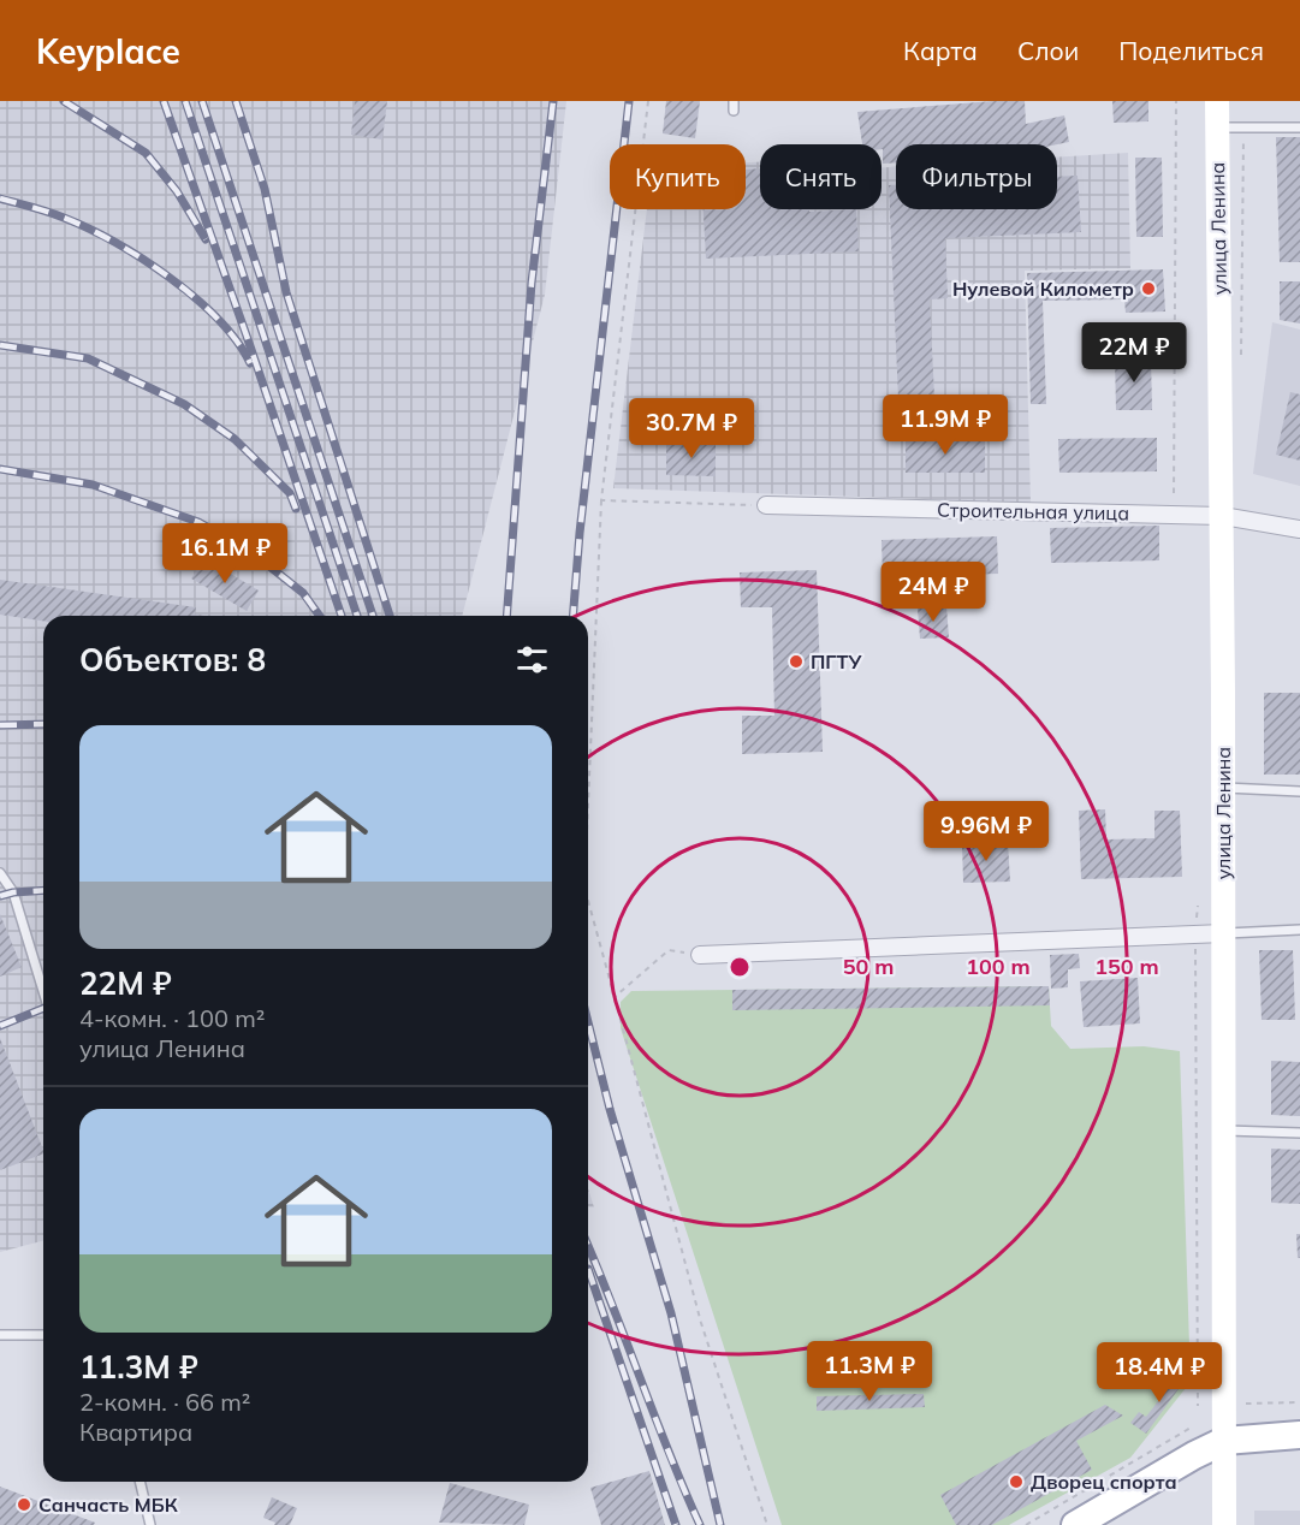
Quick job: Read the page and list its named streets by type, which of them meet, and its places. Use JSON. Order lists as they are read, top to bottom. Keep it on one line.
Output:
{"streets":{"main road":["улица Ленина"],"street":["Строительная улица"]},"crossings":[["улица Ленина","Строительная улица"]],"places":["Нулевой Километр","ПГТУ","Дворец спорта","Санчасть МБК"],"page":{"header":"Keyplace","nav":["Карта","Слои","Поделиться"],"chip":["Купить","Снять","Фильтры"],"price":["22M ₽","11.9M ₽","30.7M ₽","16.1M ₽","24M ₽","9.96M ₽","11.3M ₽","18.4M ₽"],"heading":"Объектов: 8","list":[{"name":"22M ₽","note":"4-комн. · 100 m² · улица Ленина"},{"name":"11.3M ₽","note":"2-комн. · 66 m² · Квартира"}]},"rings":["50 m","100 m","150 m"]}
